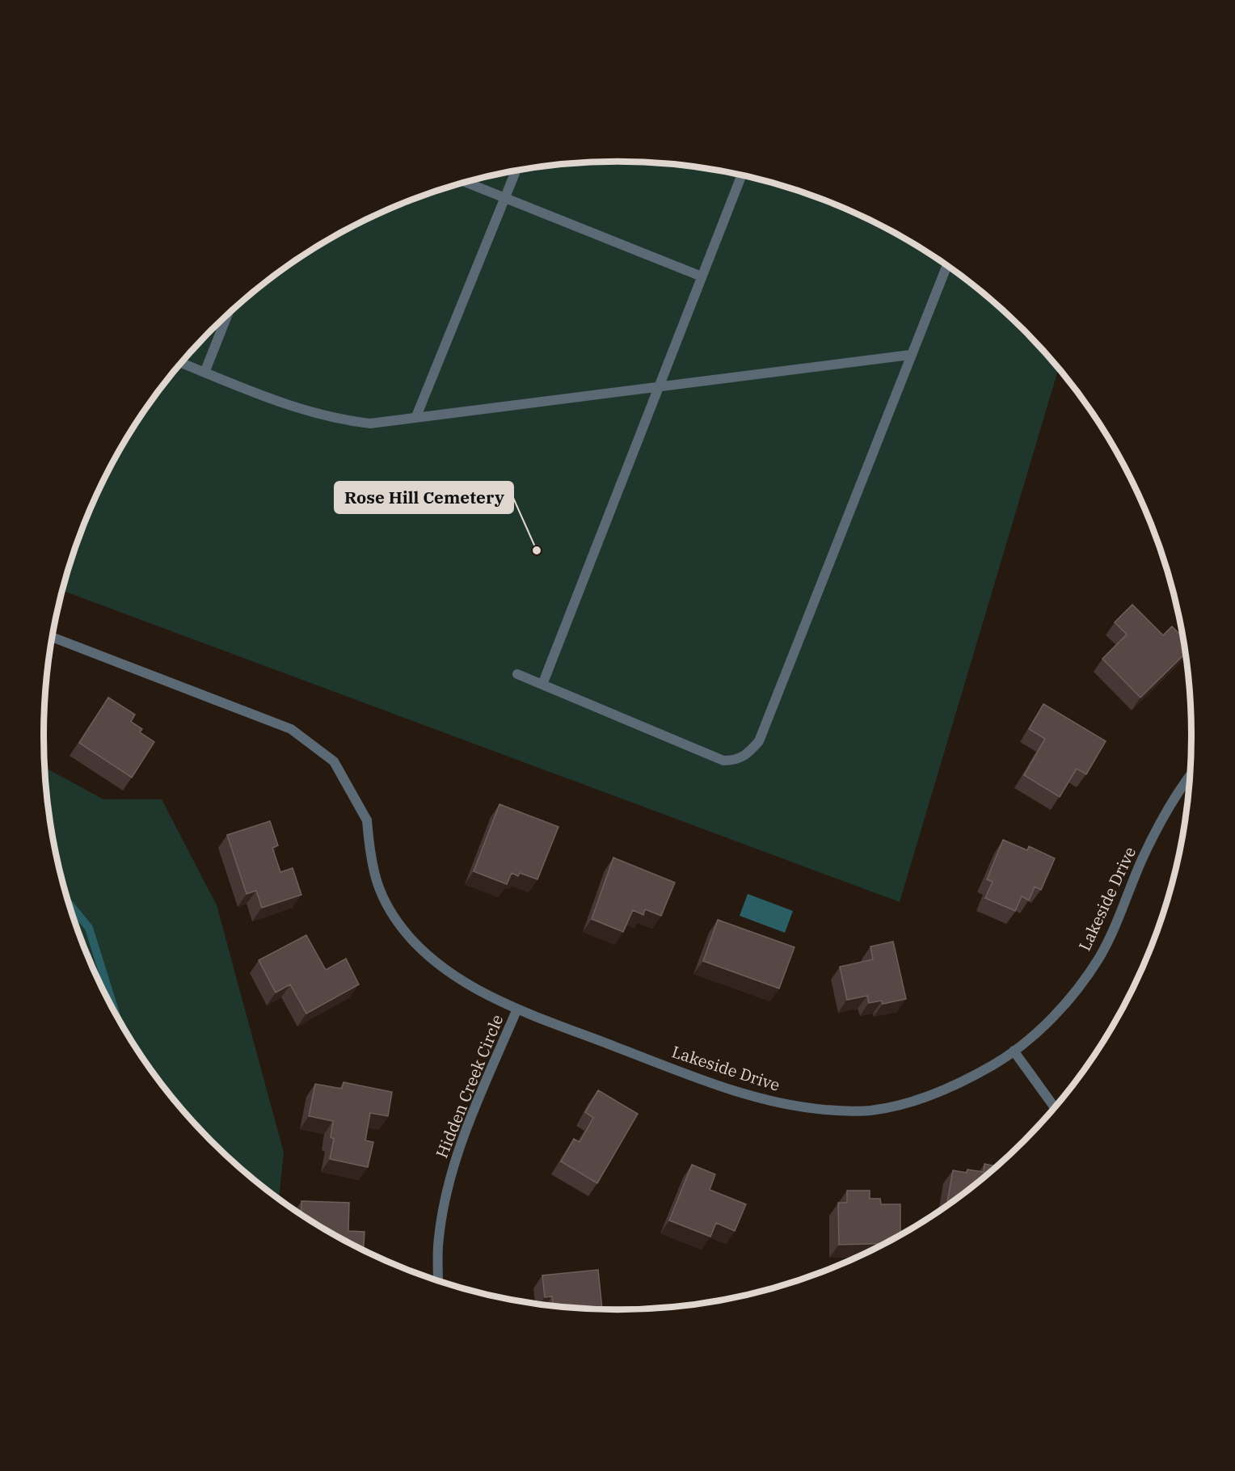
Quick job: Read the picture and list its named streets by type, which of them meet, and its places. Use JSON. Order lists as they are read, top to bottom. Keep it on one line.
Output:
{"streets":{"street":["Lakeside Drive","Hidden Creek Circle"]},"crossings":[["Lakeside Drive","Hidden Creek Circle"]],"places":["Rose Hill Cemetery"]}
